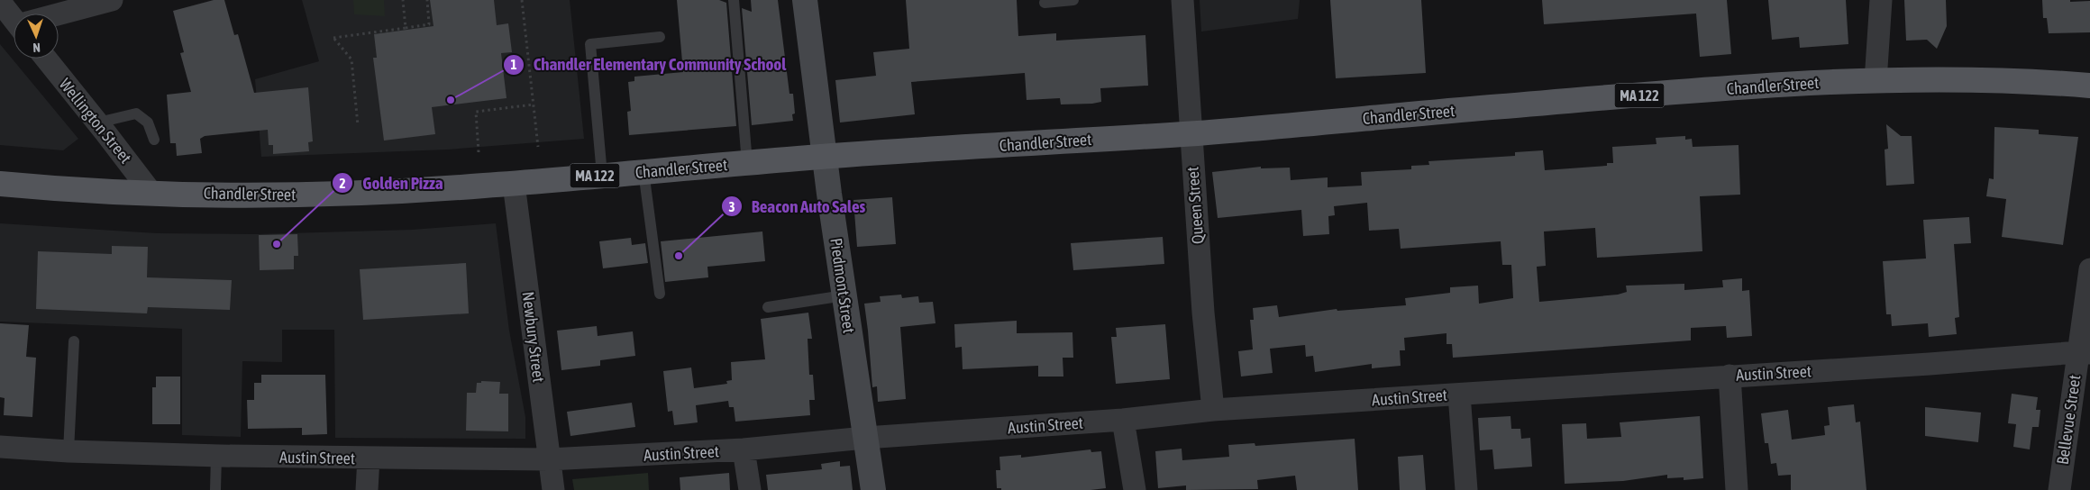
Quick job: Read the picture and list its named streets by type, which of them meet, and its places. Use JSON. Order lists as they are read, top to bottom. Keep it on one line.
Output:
{"streets":{"main road":["Chandler Street","MA 122"],"street":["Wellington Street","Queen Street","Piedmont Street","Newbury Street","Austin Street","Bellevue Street"]},"crossings":[["Chandler Street","Wellington Street"],["Chandler Street","Queen Street"],["Chandler Street","Piedmont Street"],["Chandler Street","Newbury Street"],["Queen Street","Austin Street"],["Piedmont Street","Austin Street"],["Newbury Street","Austin Street"],["Austin Street","Bellevue Street"]],"places":["Chandler Elementary Community School","Golden Pizza","Beacon Auto Sales"],"north":"bottom"}
